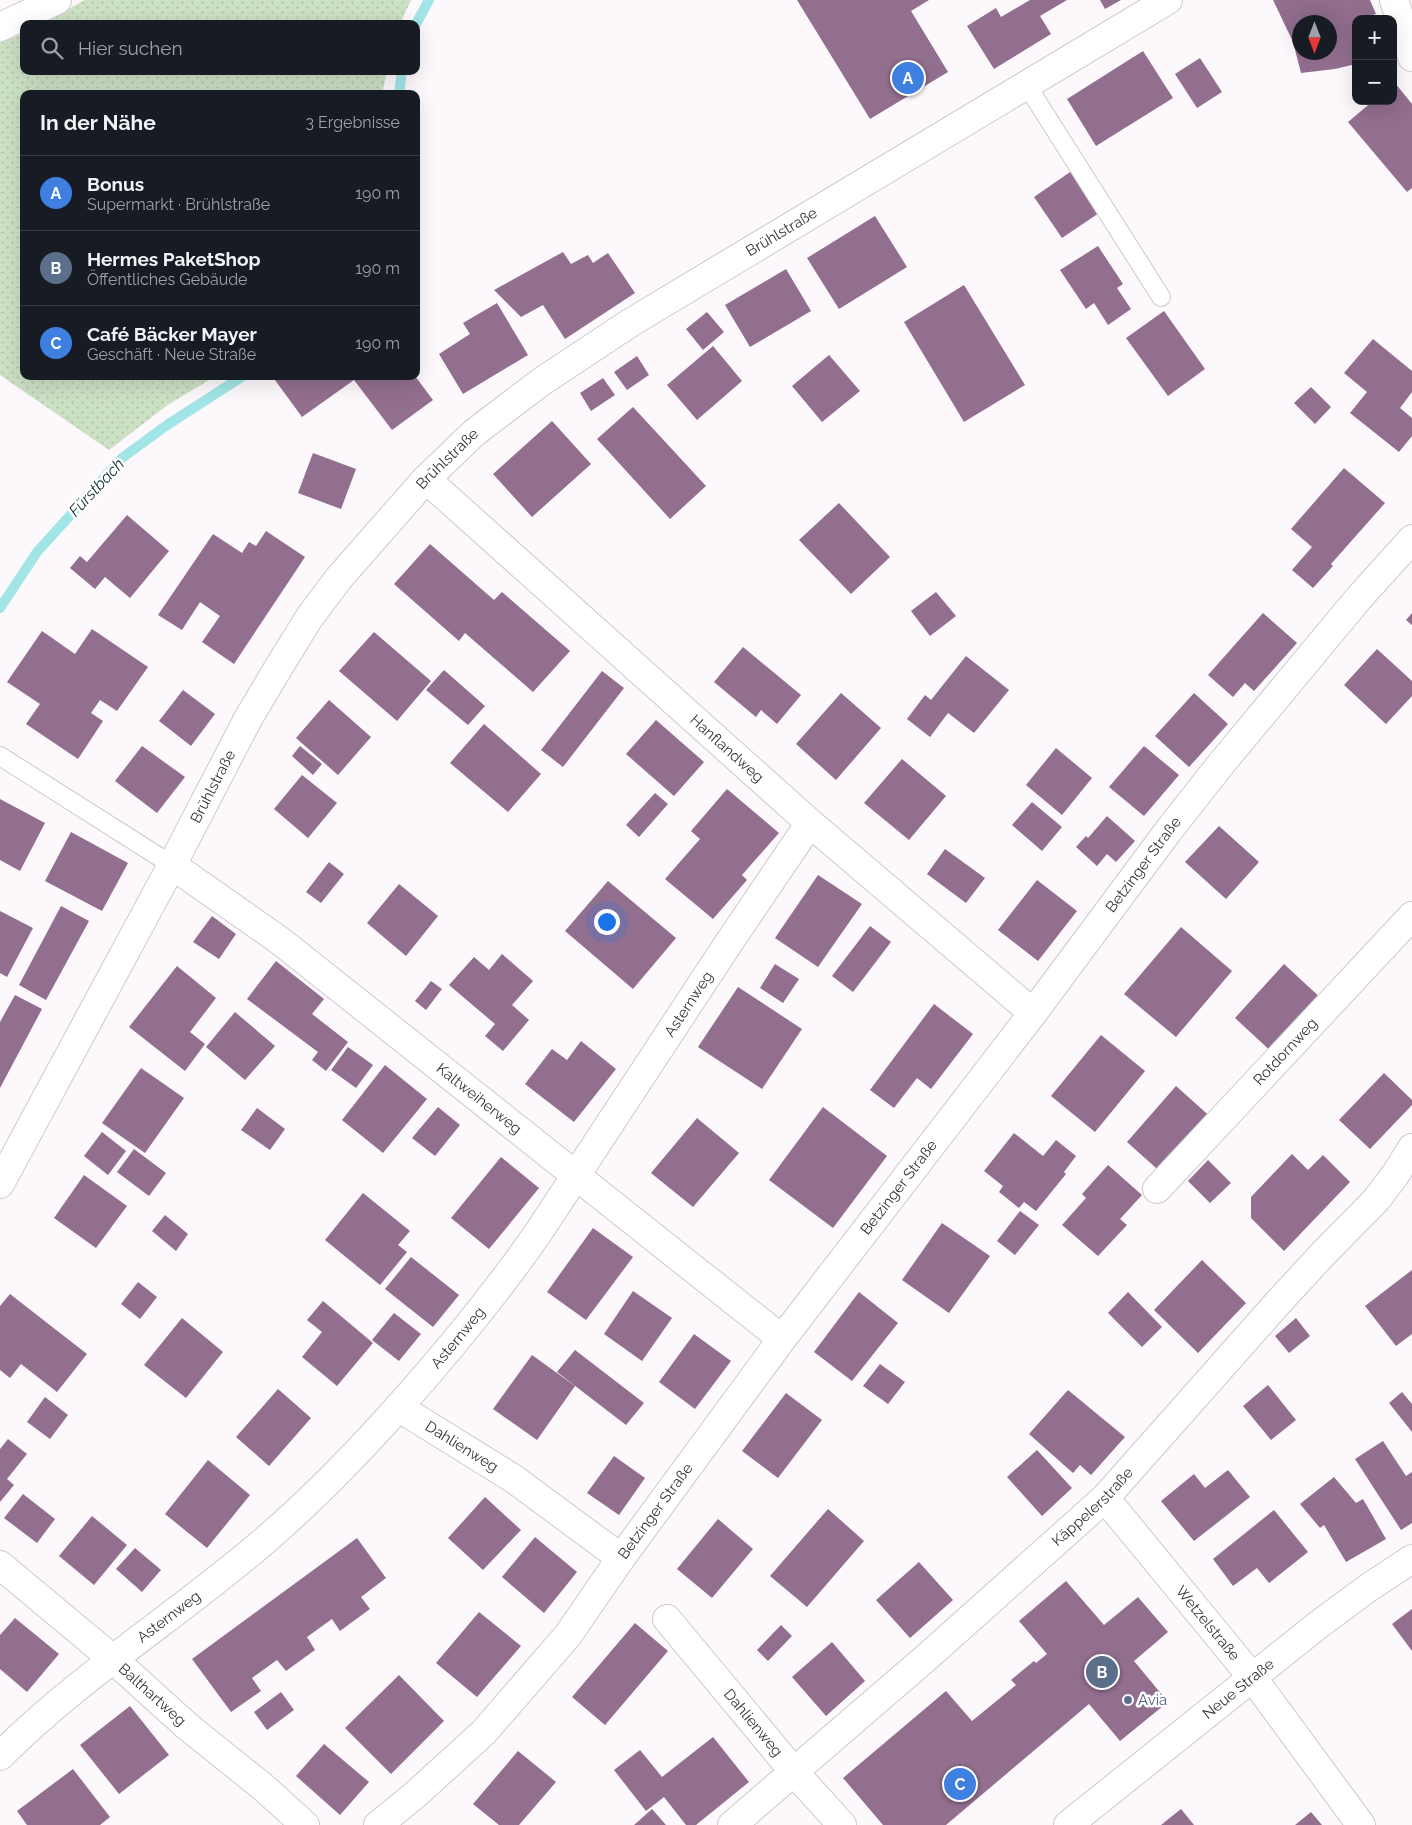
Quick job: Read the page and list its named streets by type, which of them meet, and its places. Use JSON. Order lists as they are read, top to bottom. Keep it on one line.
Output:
{"streets":{"street":["Brühlstraße","Hanflandweg","Betzinger Straße","Asternweg","Rotdornweg","Kaltweiherweg","Dahlienweg","Käppelerstraße","Wetzelstraße","Neue Straße","Balthartweg"]},"crossings":[["Brühlstraße","Hanflandweg"],["Brühlstraße","Kaltweiherweg"],["Hanflandweg","Betzinger Straße"],["Hanflandweg","Asternweg"],["Betzinger Straße","Kaltweiherweg"],["Betzinger Straße","Dahlienweg"],["Asternweg","Kaltweiherweg"],["Asternweg","Dahlienweg"],["Asternweg","Balthartweg"],["Dahlienweg","Käppelerstraße"],["Käppelerstraße","Wetzelstraße"],["Wetzelstraße","Neue Straße"]],"water":["Fürstbach"],"places":["Avia"],"north":"bottom","page":{"map_buttons":["+","−"],"search":"Hier suchen","pins":["A","B","C"],"heading":["In der Nähe","3 Ergebnisse"],"list":[{"mark":"A","name":"Bonus","note":"Supermarkt · Brühlstraße","value":"190 m"},{"mark":"B","name":"Hermes PaketShop","note":"Öffentliches Gebäude","value":"190 m"},{"mark":"C","name":"Café Bäcker Mayer","note":"Geschäft · Neue Straße","value":"190 m"}]}}
